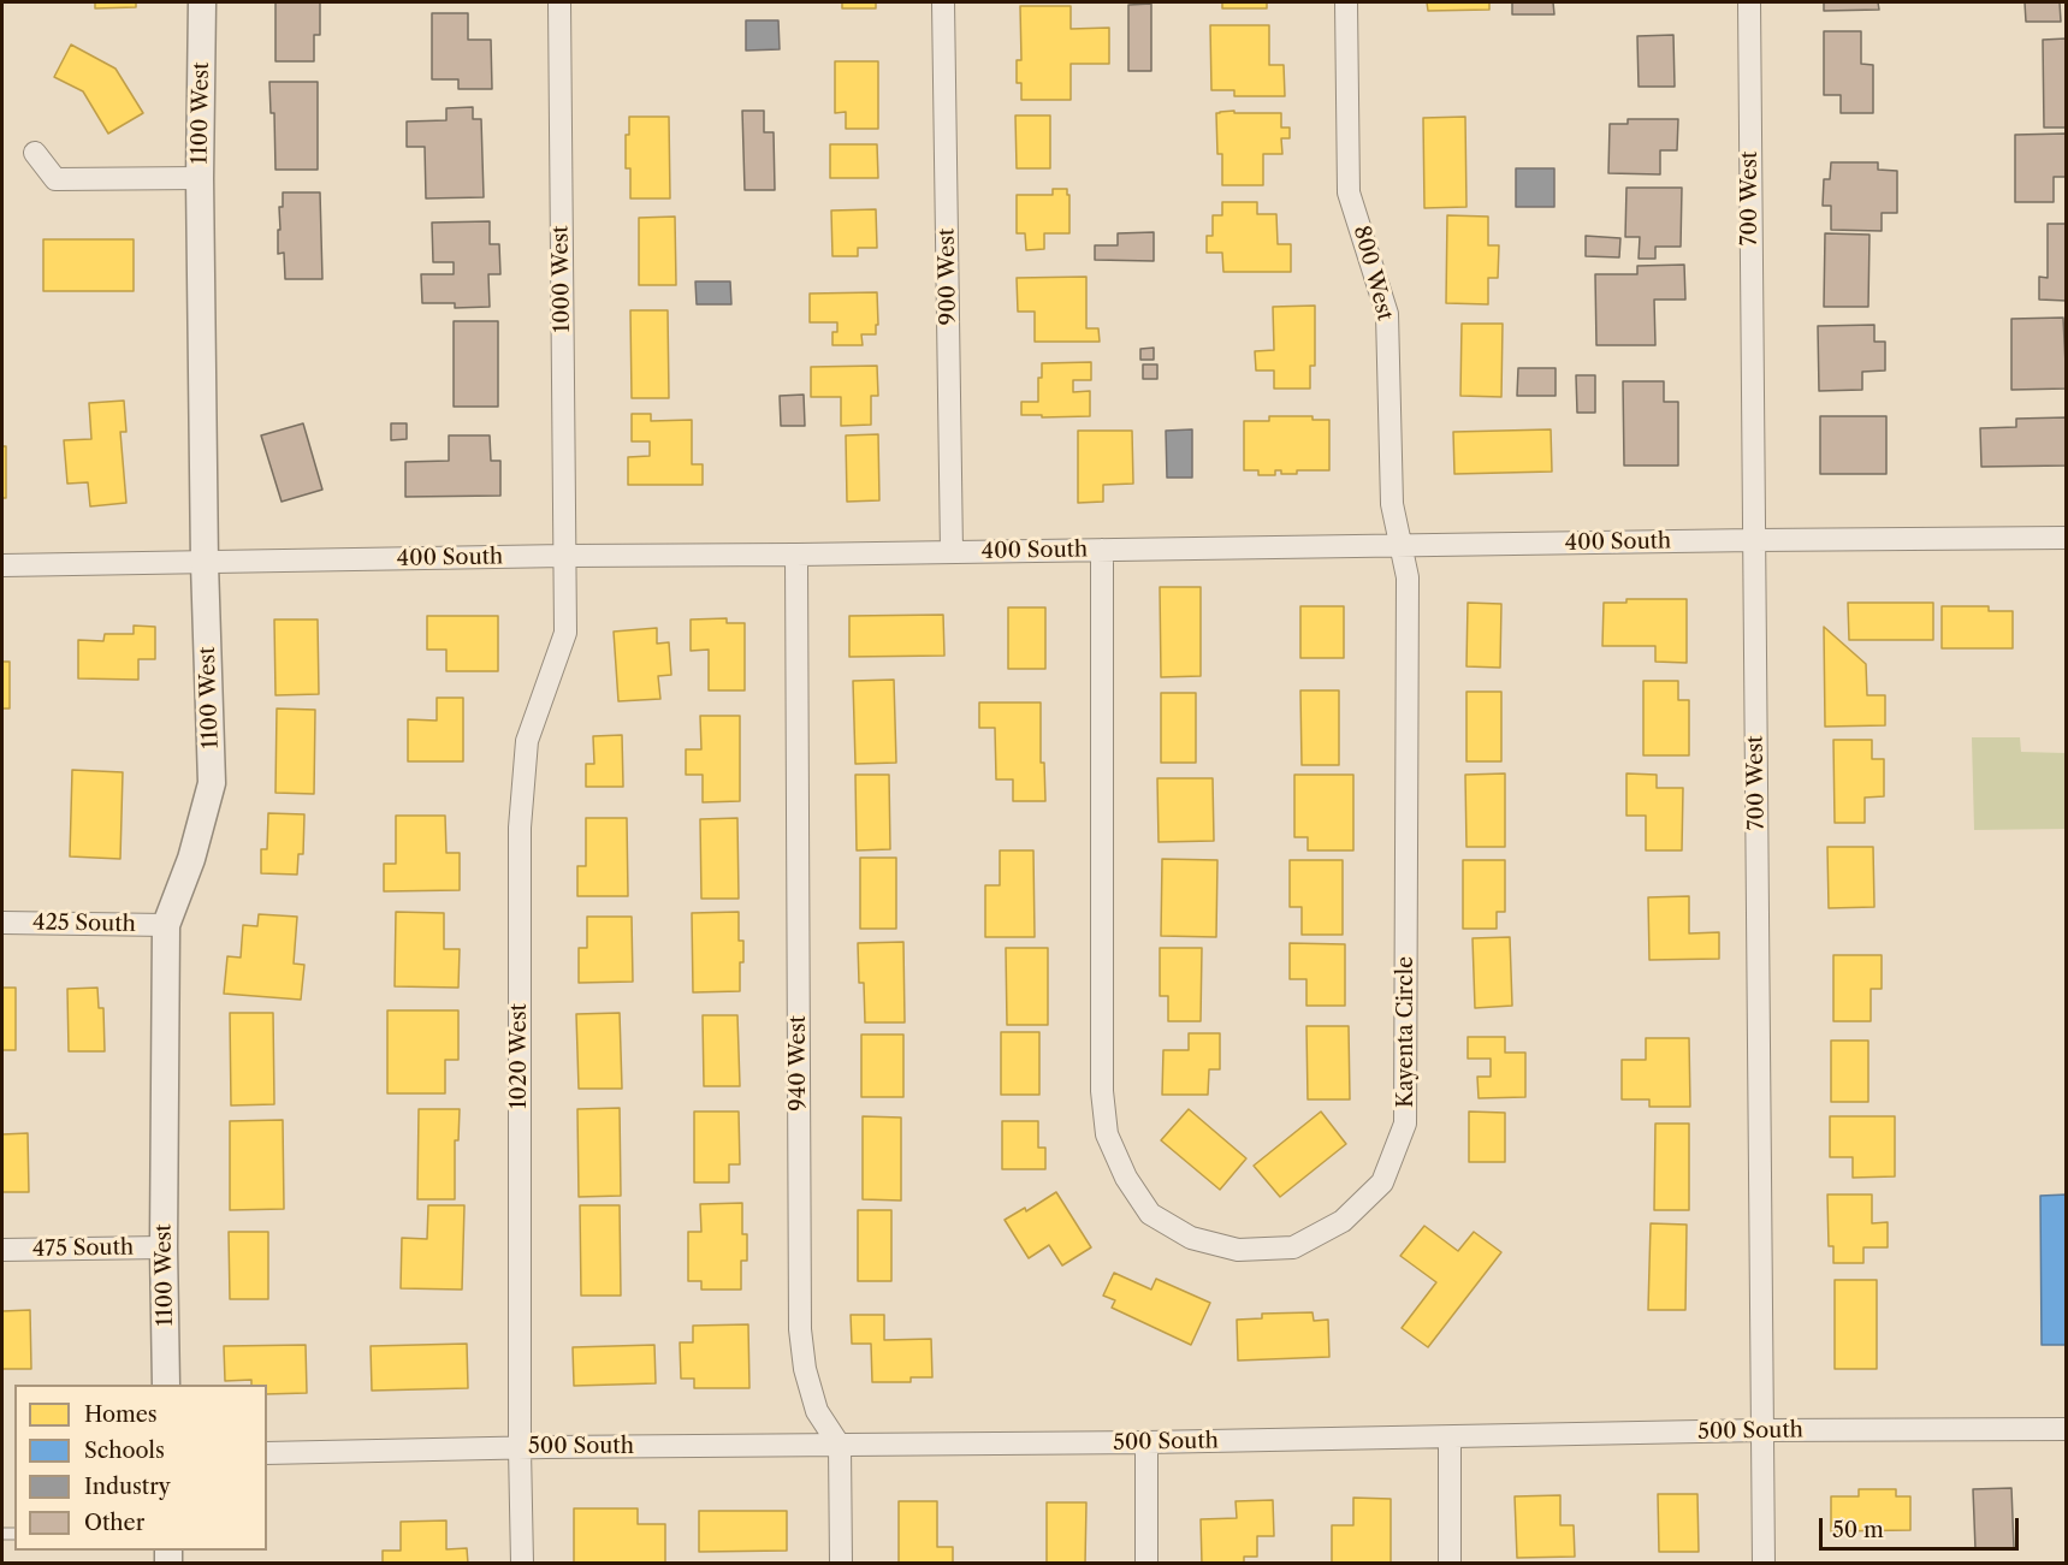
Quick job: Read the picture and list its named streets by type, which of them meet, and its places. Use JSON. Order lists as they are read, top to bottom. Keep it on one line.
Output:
{"streets":{"street":["1100 West","700 West","800 West","900 West","1000 West","400 South","425 South","Kayenta Circle","1020 West","940 West","475 South","500 South"]},"crossings":[["1100 West","400 South"],["1100 West","425 South"],["1100 West","475 South"],["700 West","400 South"],["700 West","500 South"],["800 West","400 South"],["800 West","Kayenta Circle"],["900 West","400 South"],["1000 West","400 South"],["1000 West","1020 West"],["400 South","Kayenta Circle"],["400 South","1020 West"],["400 South","940 West"],["1020 West","500 South"],["940 West","500 South"]],"legend":["Homes","Schools","Industry","Other"],"scale_bar":"50 m"}
